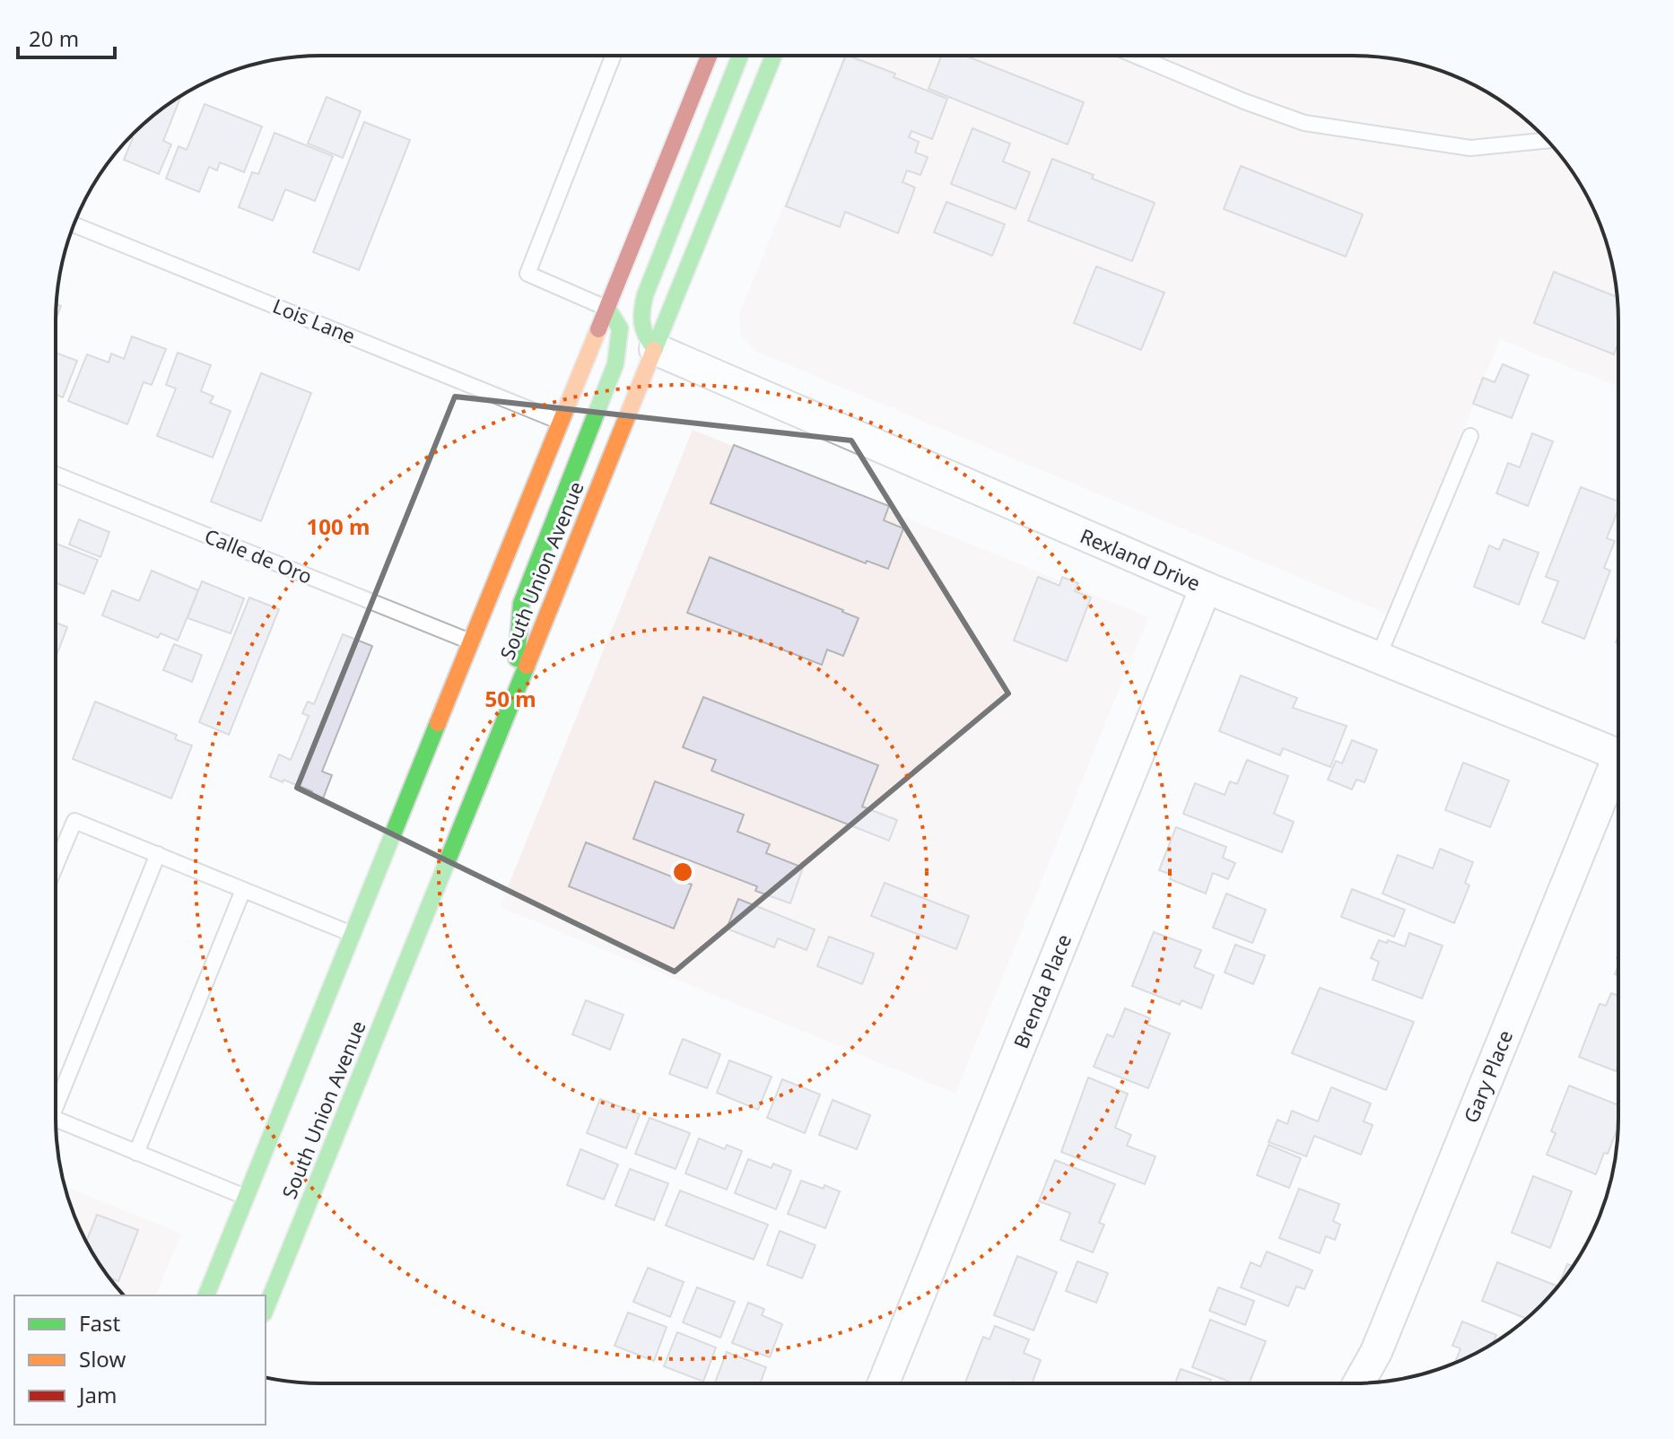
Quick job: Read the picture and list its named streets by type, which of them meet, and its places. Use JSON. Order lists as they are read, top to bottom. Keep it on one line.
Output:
{"streets":{"main road":["South Union Avenue"],"street":["Rexland Drive","Brenda Place","Gary Place"],"lane":["Lois Lane","Calle de Oro"]},"crossings":[["Lois Lane","South Union Avenue"],["Calle de Oro","South Union Avenue"],["Rexland Drive","South Union Avenue"],["Rexland Drive","Brenda Place"]],"legend":["Fast","Slow","Jam"],"scale_bar":"20 m","rings":["100 m","50 m"]}
